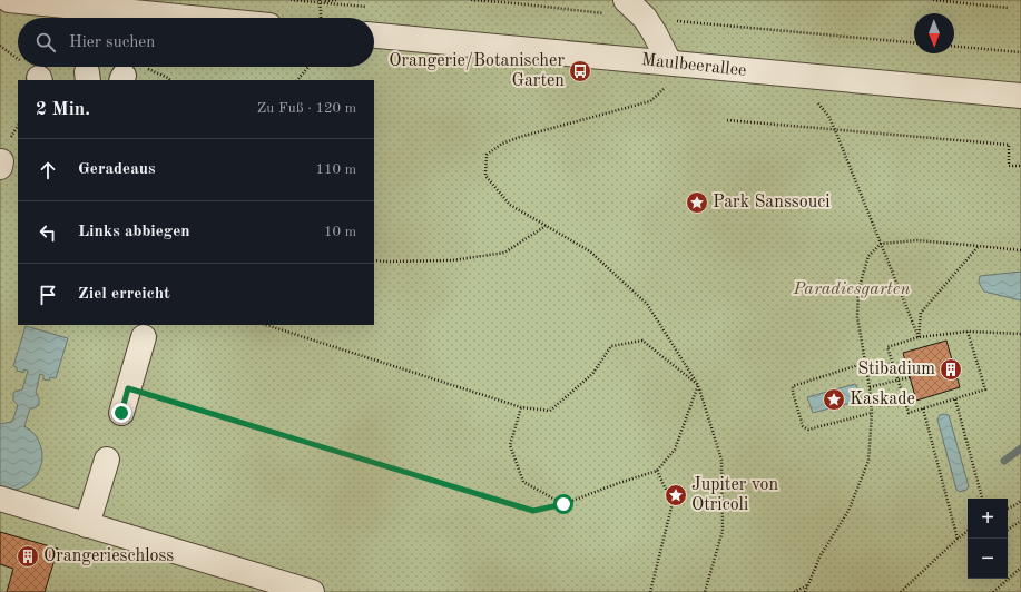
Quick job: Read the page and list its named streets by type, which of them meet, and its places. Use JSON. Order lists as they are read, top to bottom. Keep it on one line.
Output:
{"streets":{"street":["Maulbeerallee"]},"parks":["Paradiesgarten"],"places":{"bus stop":["Orangerie/Botanischer Garten"],"place":["Park Sanssouci","Kaskade","Jupiter von Otricoli"],"building":["Stibadium","Orangerieschloss"]},"north":"bottom","page":{"search":"Hier suchen","heading":["2 Min.","Zu Fuß · 120 m"],"list":[["Geradeaus","110 m"],["Links abbiegen","10 m"],"Ziel erreicht"],"map_buttons":["+","−"]}}
